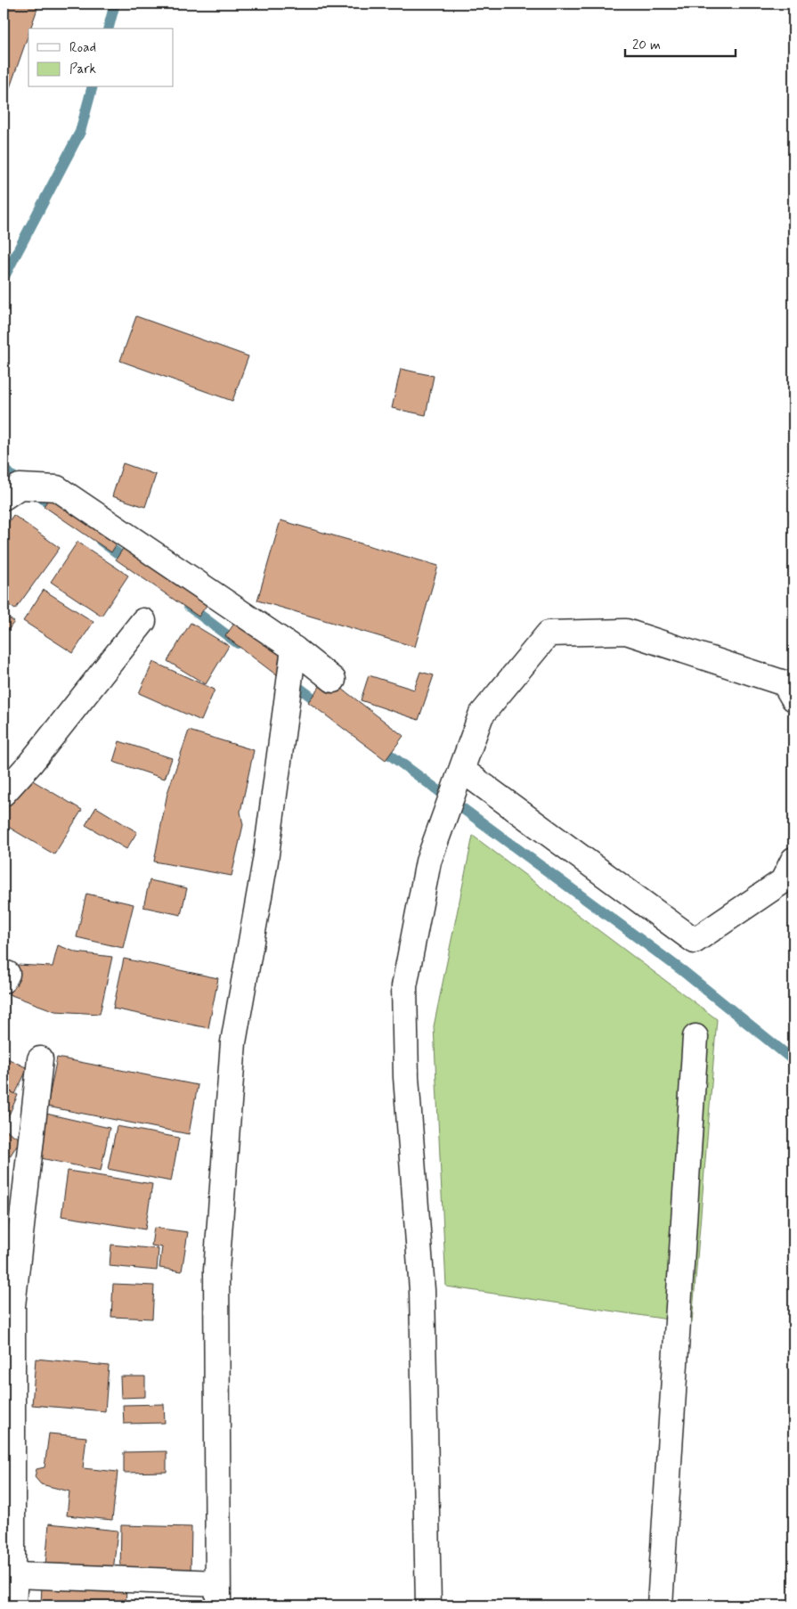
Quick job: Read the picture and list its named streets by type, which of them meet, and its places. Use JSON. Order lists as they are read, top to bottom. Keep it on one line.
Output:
{"legend":["Road","Park"],"scale_bar":"20 m"}
